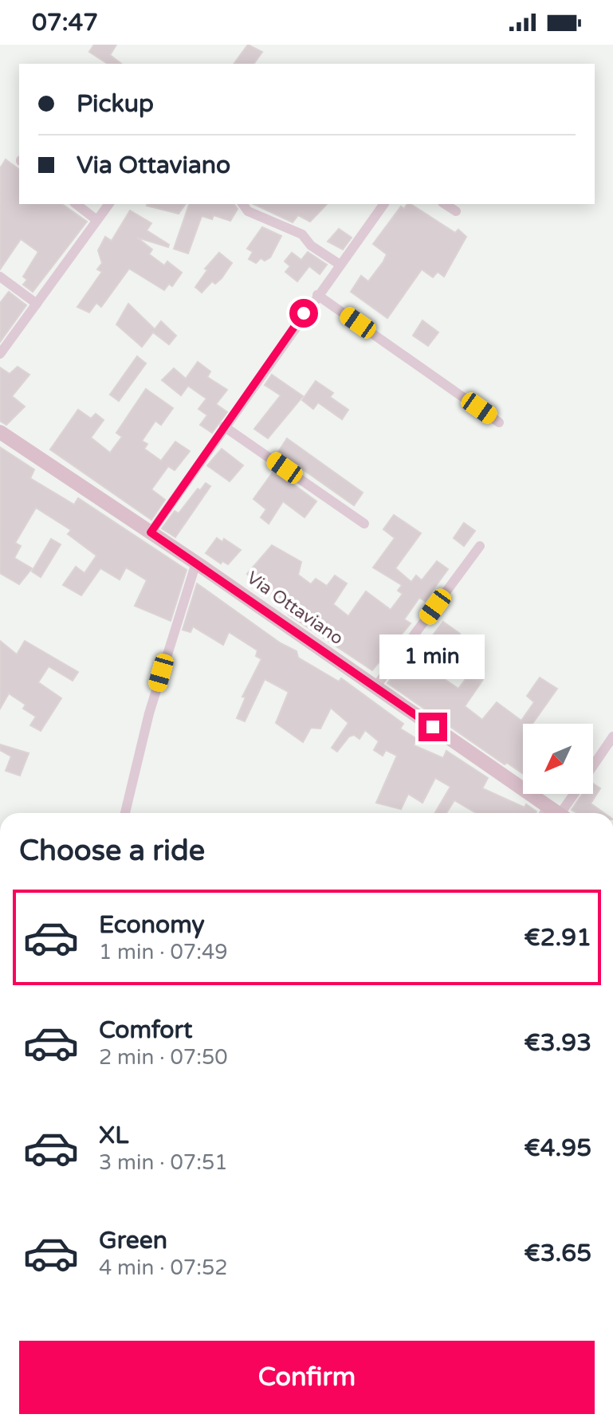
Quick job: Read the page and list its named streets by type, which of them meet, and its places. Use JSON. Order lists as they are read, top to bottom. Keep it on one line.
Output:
{"streets":{"main road":["Via Ottaviano"]},"north":"bottom left","page":{"status":"07:47","banner":["Pickup","Via Ottaviano"],"bubble":"1 min","heading":"Choose a ride","list":[{"name":"Economy","note":"1 min · 07:49","value":"€2.91"},{"name":"Comfort","note":"2 min · 07:50","value":"€3.93"},{"name":"XL","note":"3 min · 07:51","value":"€4.95"},{"name":"Green","note":"4 min · 07:52","value":"€3.65"}],"buttons":"Confirm"}}
